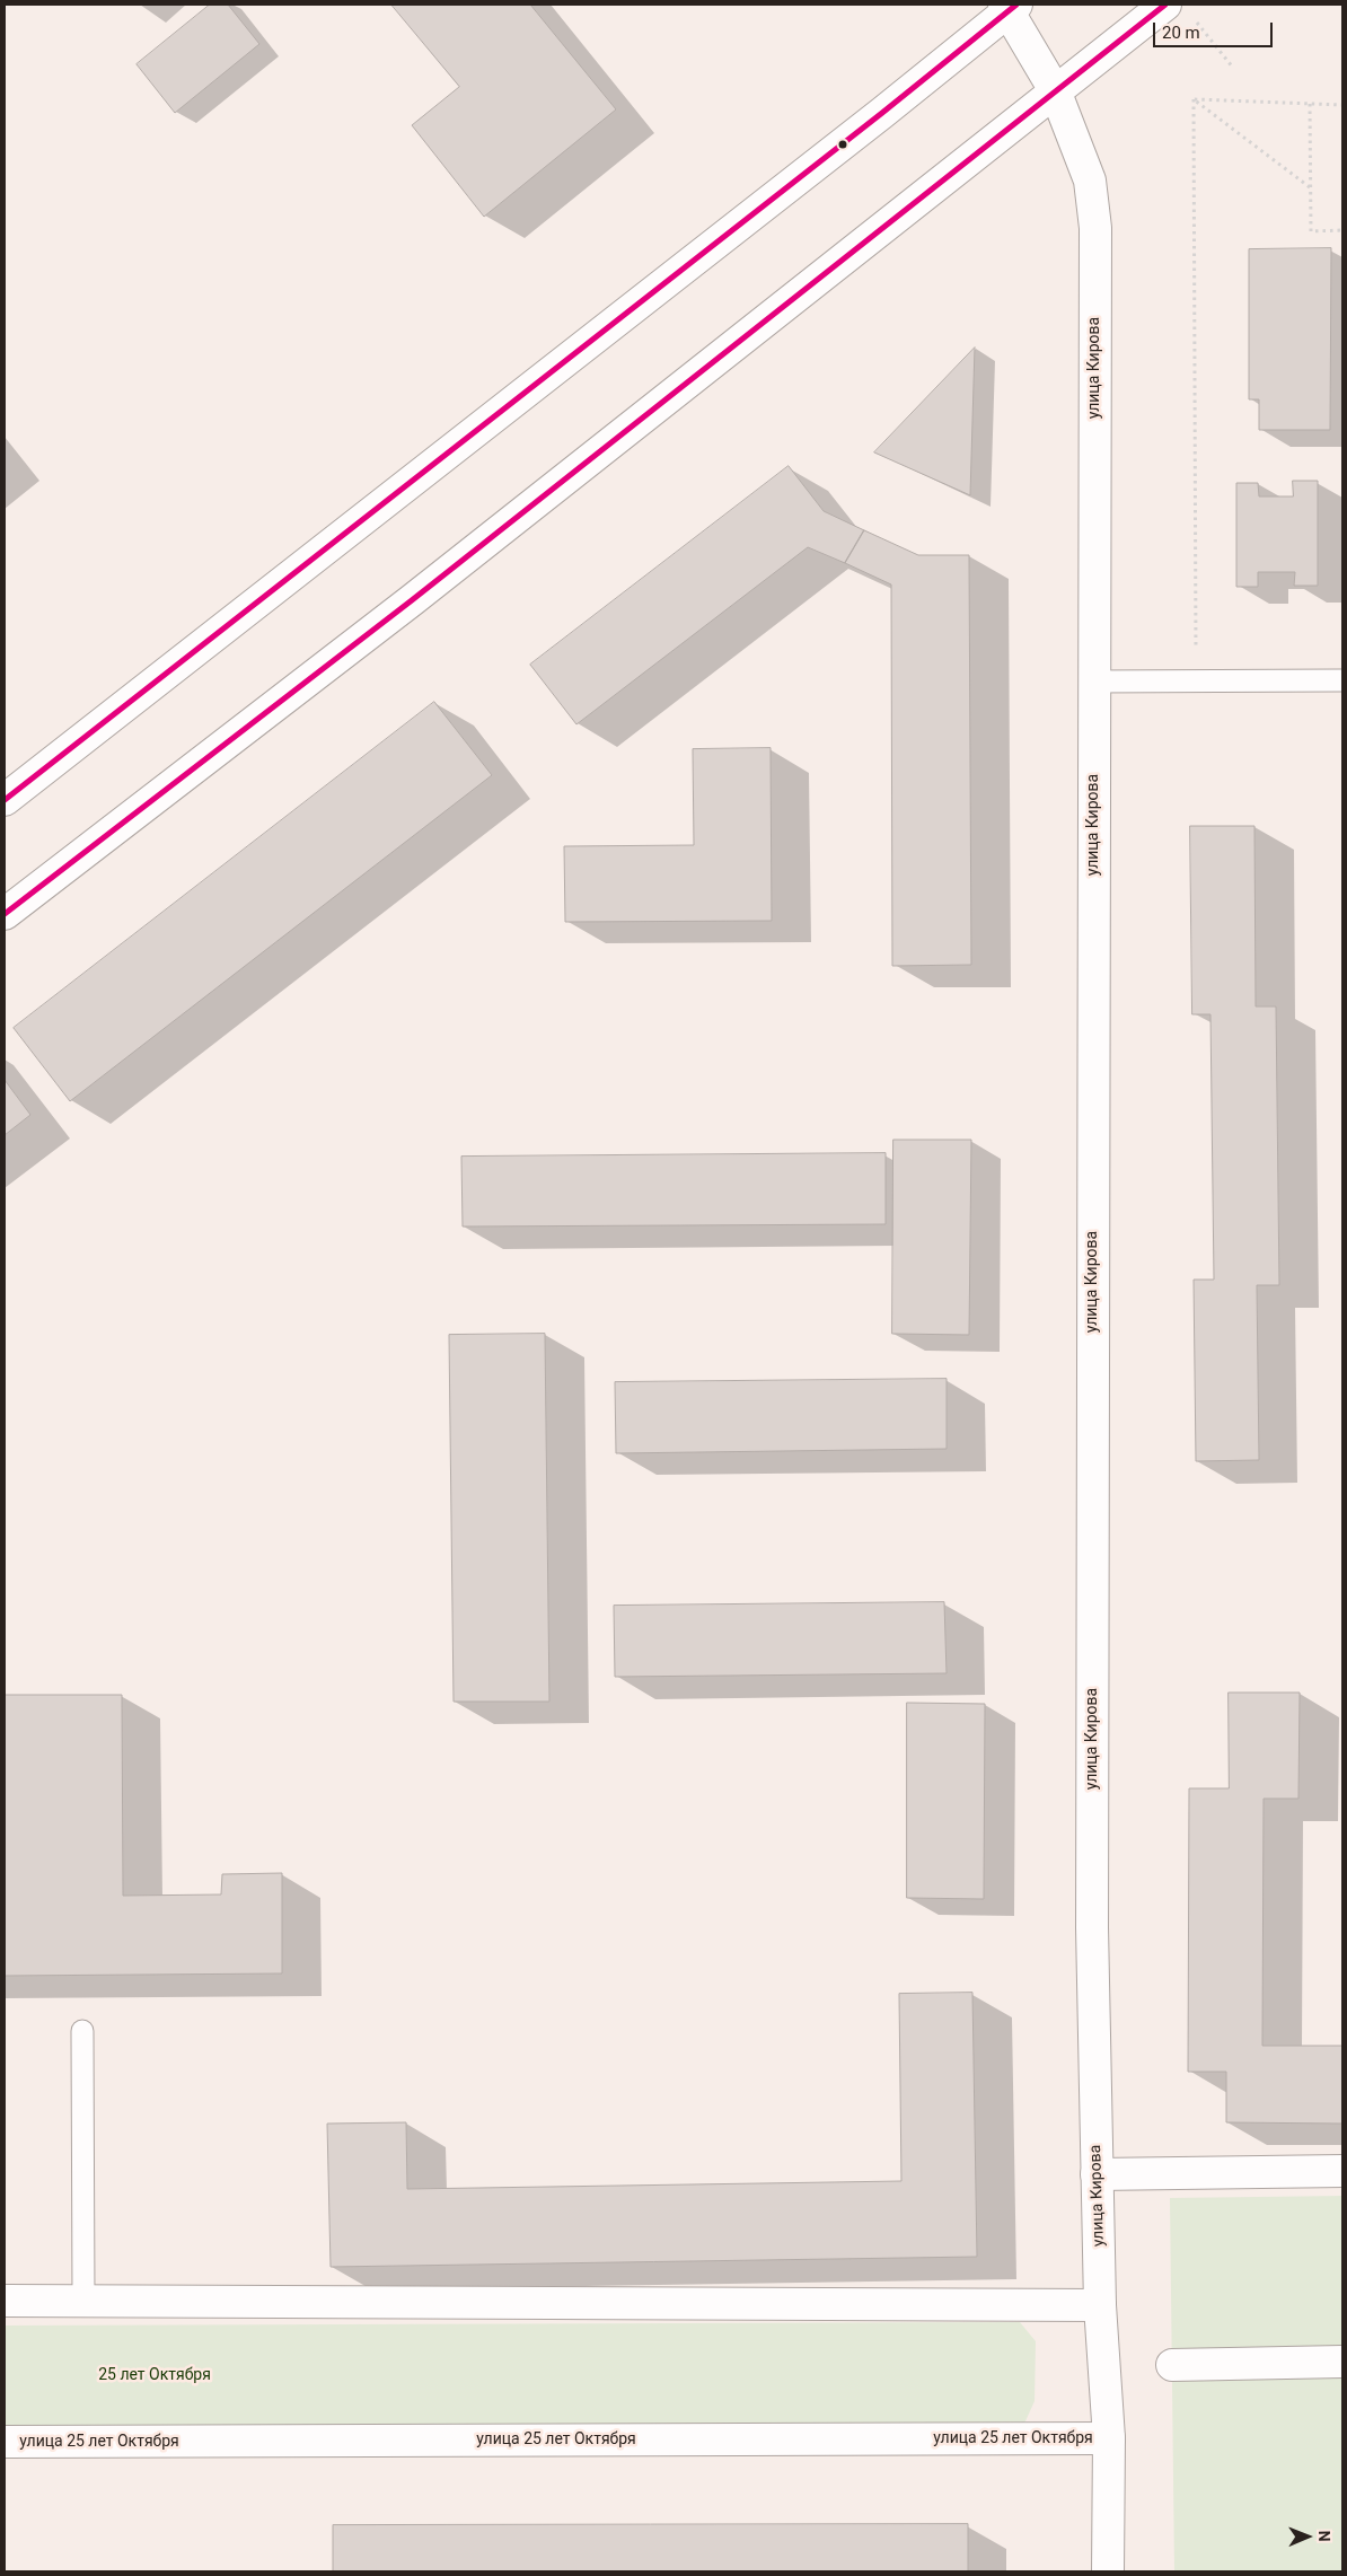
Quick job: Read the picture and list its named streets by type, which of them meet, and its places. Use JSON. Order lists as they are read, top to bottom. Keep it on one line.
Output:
{"streets":{"main road":["улица Кирова","улица 25 лет Октября"]},"crossings":[["улица Кирова","улица 25 лет Октября"]],"parks":["25 лет Октября"],"scale_bar":"20 m","north":"right"}
